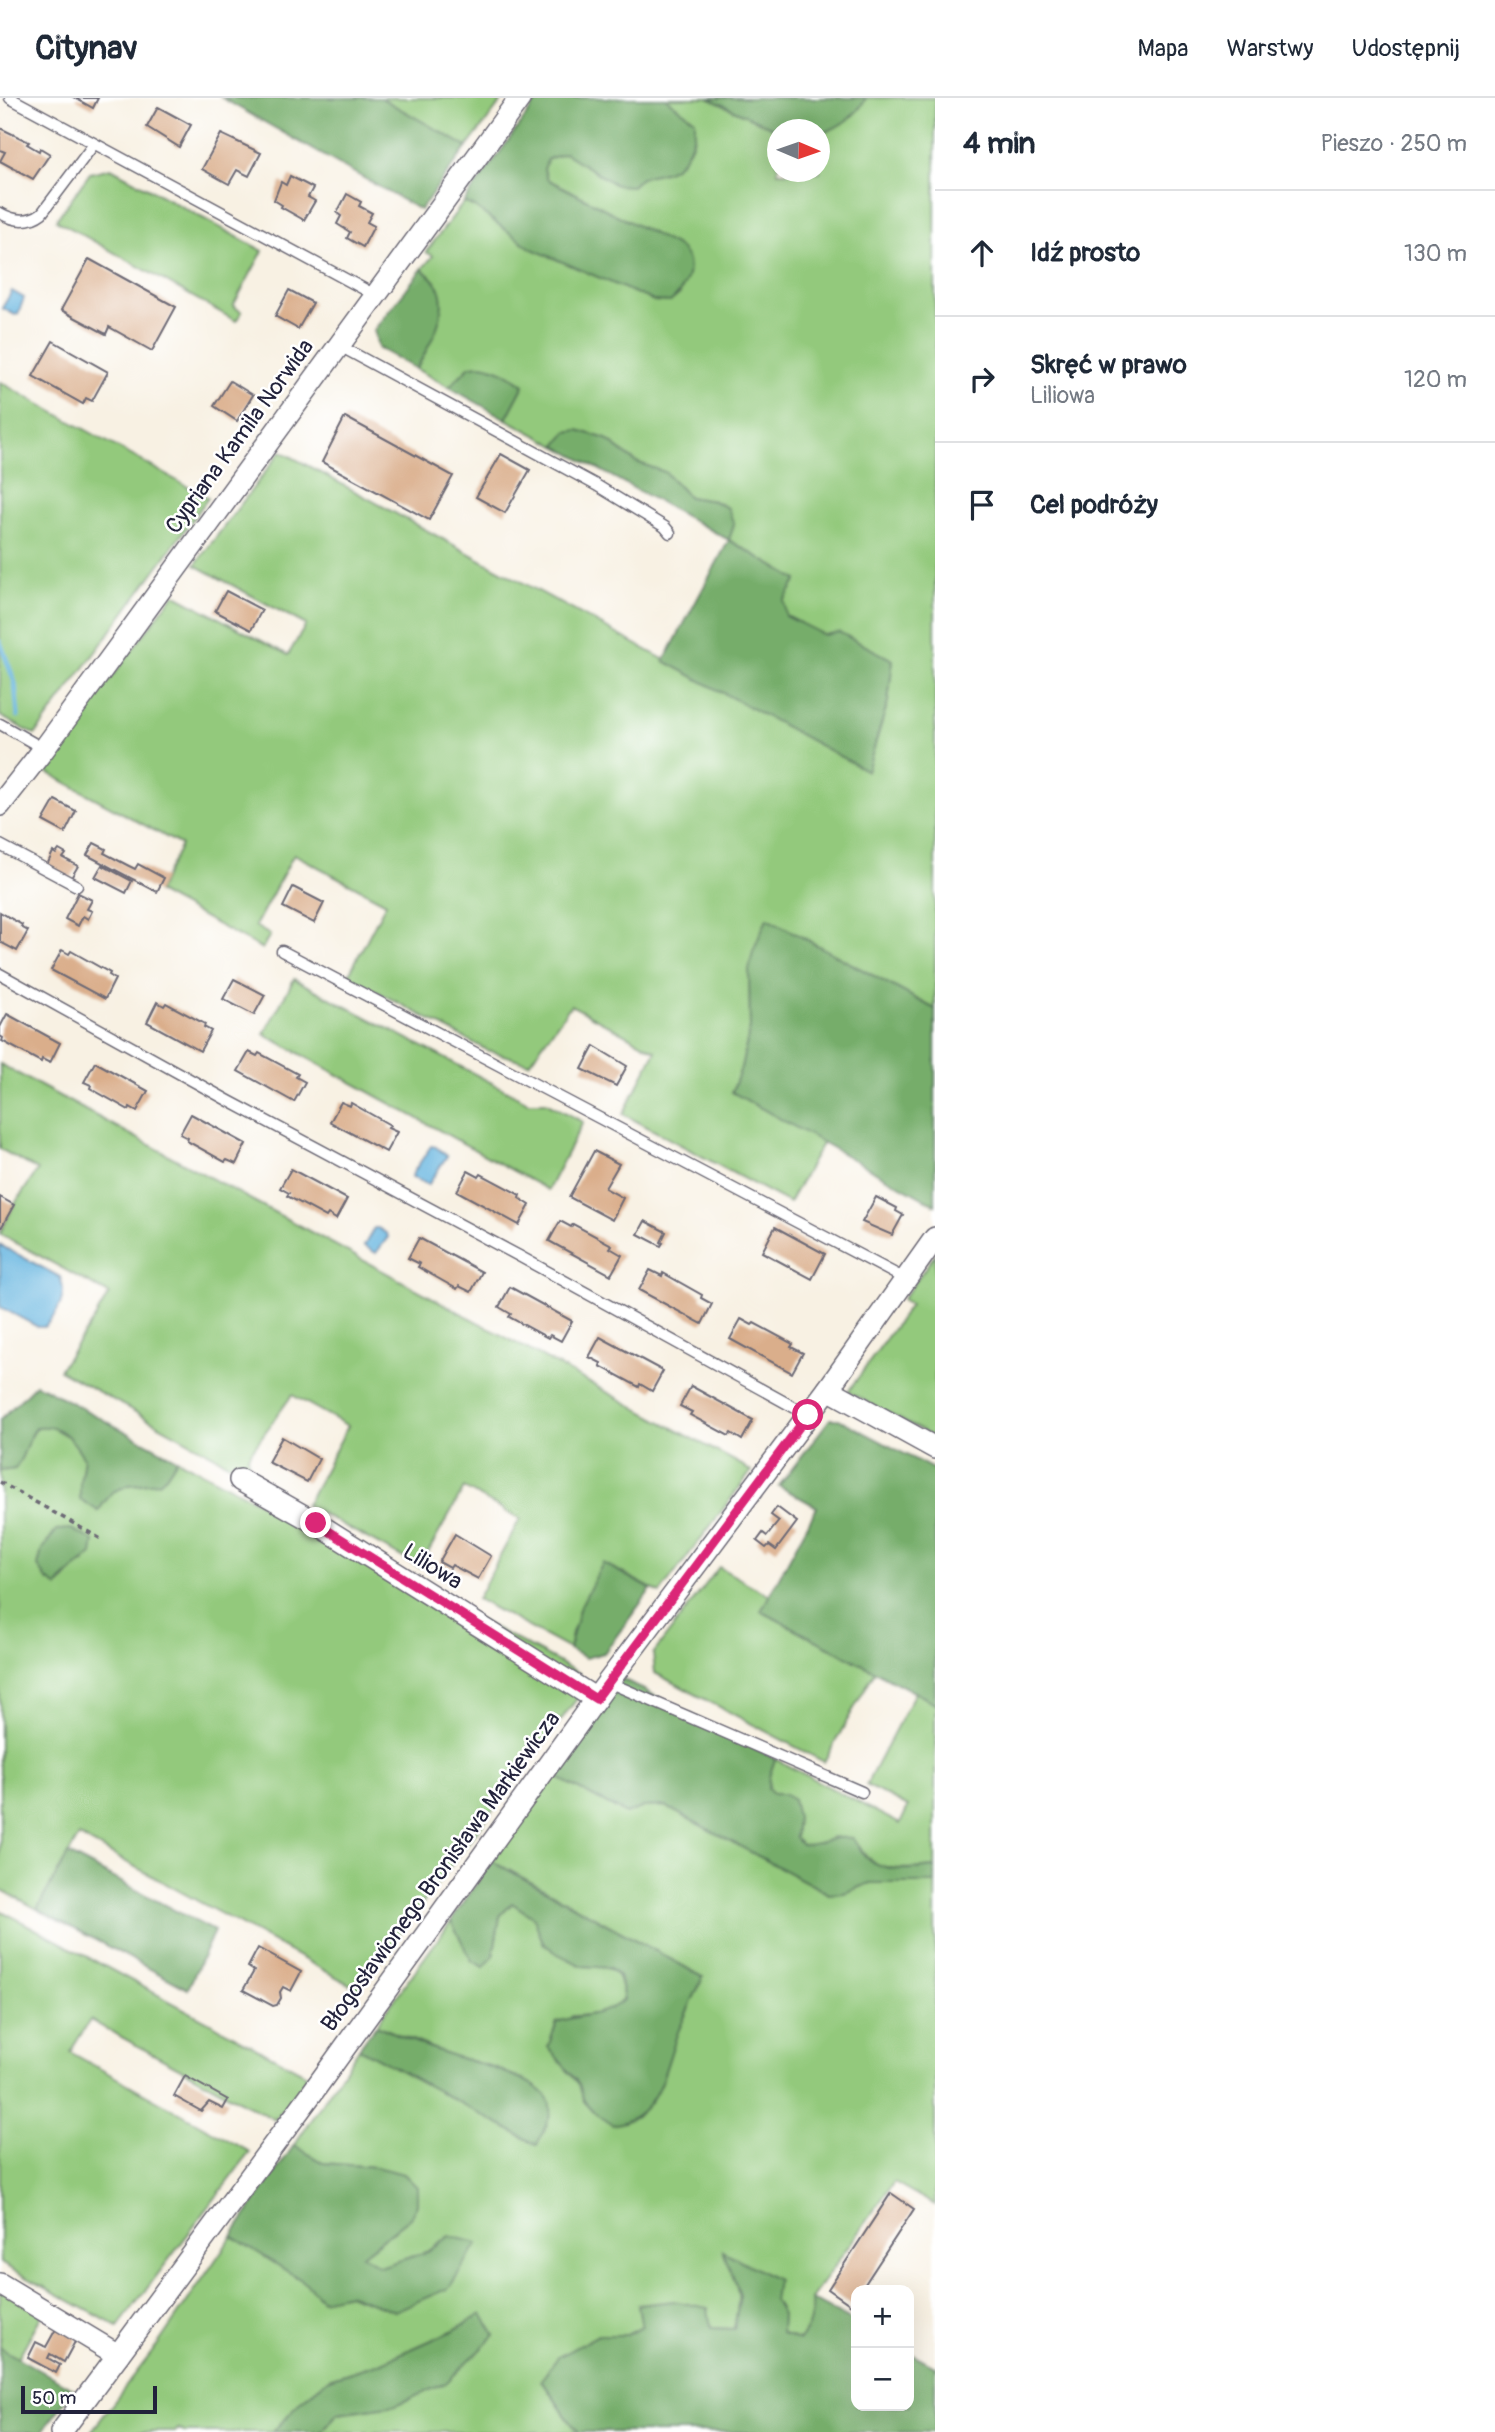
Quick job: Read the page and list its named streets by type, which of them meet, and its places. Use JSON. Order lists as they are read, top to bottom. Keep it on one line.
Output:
{"streets":{"street":["Cypriana Kamila Norwida","Liliowa","Błogosławionego Bronisława Markiewicza"]},"crossings":[["Liliowa","Błogosławionego Bronisława Markiewicza"]],"scale_bar":"50 m","north":"right","page":{"header":"Citynav","nav":["Mapa","Warstwy","Udostępnij"],"heading":["4 min","Pieszo · 250 m"],"list":[["Idź prosto","130 m"],["Skręć w prawo","Liliowa","120 m"],"Cel podróży"],"map_buttons":["+","−"],"scale":"50 m"}}
